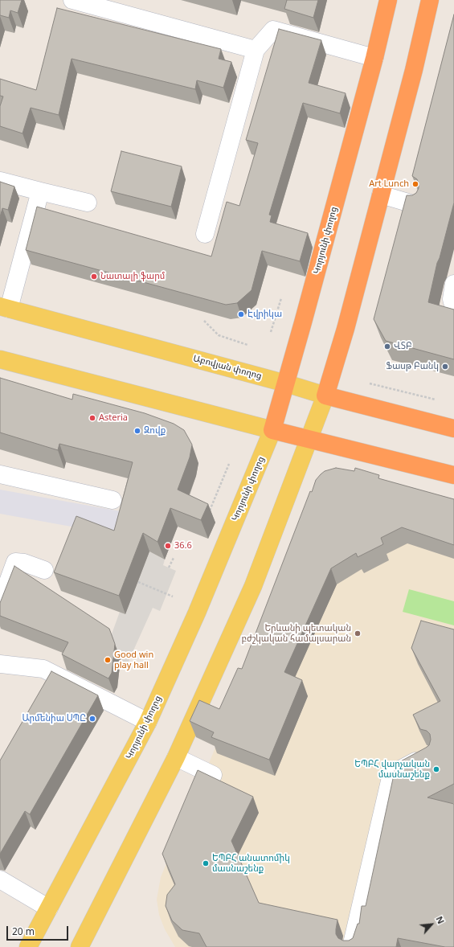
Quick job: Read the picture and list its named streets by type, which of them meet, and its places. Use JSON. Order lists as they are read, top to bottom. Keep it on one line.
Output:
{"streets":{"highway":["Կորյունի փողոց","Աբովյան փողոց"]},"crossings":[["Կորյունի փողոց","Աբովյան փողոց"]],"places":["Art Lunch","Նատալի ֆարմ","Էվրիկա","ՎՏԲ","Ֆասթ Բանկ","Asteria","Զովք","36.6","Երևանի պետական բժշկական համալսարան","Good win play hall","Արմենիա ՍՊԸ","ԵՊԲՀ վարչական մասնաշենք","ԵՊԲՀ անատոմիկ մասնաշենք"],"scale_bar":"20 m","north":"top right"}
